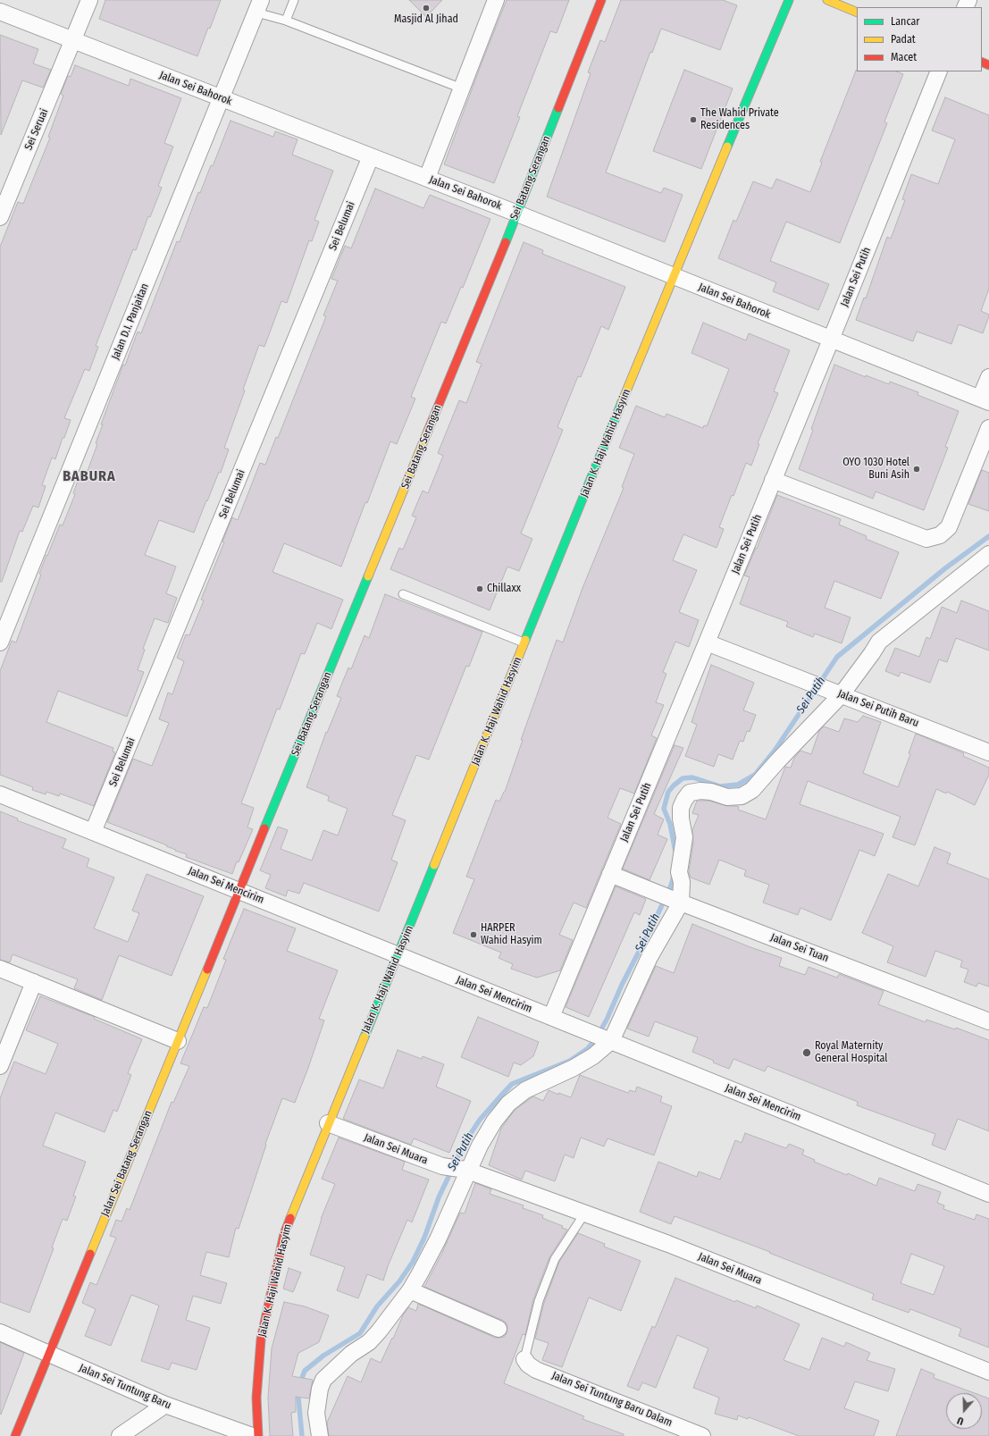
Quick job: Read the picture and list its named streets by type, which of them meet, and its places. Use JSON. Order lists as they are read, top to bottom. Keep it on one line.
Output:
{"streets":{"street":["Jalan Sei Bahorok","Sei Seruai","Sei Batang Serangan","Sei Belumai","Jalan Sei Putih","Jalan D.I. Panjaitan","Jalan K. Haji Wahid Hasyim","Jalan Sei Putih Baru","Jalan Sei Mencirim","Jalan Sei Tuan","Jalan Sei Muara","Jalan Sei Batang Serangan","Jalan Sei Tuntung Baru","Jalan Sei Tuntung Baru Dalam"]},"crossings":[["Jalan Sei Bahorok","Sei Seruai"],["Jalan Sei Bahorok","Sei Batang Serangan"],["Jalan Sei Bahorok","Sei Belumai"],["Jalan Sei Bahorok","Jalan Sei Putih"],["Jalan Sei Bahorok","Jalan D.I. Panjaitan"],["Jalan Sei Bahorok","Jalan K. Haji Wahid Hasyim"],["Sei Batang Serangan","Jalan Sei Mencirim"],["Sei Batang Serangan","Jalan Sei Batang Serangan"],["Sei Belumai","Jalan Sei Mencirim"],["Jalan Sei Putih","Jalan Sei Putih Baru"],["Jalan Sei Putih","Jalan Sei Mencirim"],["Jalan Sei Putih","Jalan Sei Tuan"],["Jalan K. Haji Wahid Hasyim","Jalan Sei Mencirim"],["Jalan K. Haji Wahid Hasyim","Jalan Sei Muara"],["Jalan Sei Mencirim","Jalan Sei Batang Serangan"],["Jalan Sei Batang Serangan","Jalan Sei Tuntung Baru"]],"districts":["BABURA"],"water":["Sei Putih"],"places":["Masjid Al Jihad","The Wahid Private Residences","OYO 1030 Hotel Buni Asih","Chillaxx","HARPER Wahid Hasyim","Royal Maternity General Hospital"],"legend":["Lancar","Padat","Macet"],"north":"bottom"}
